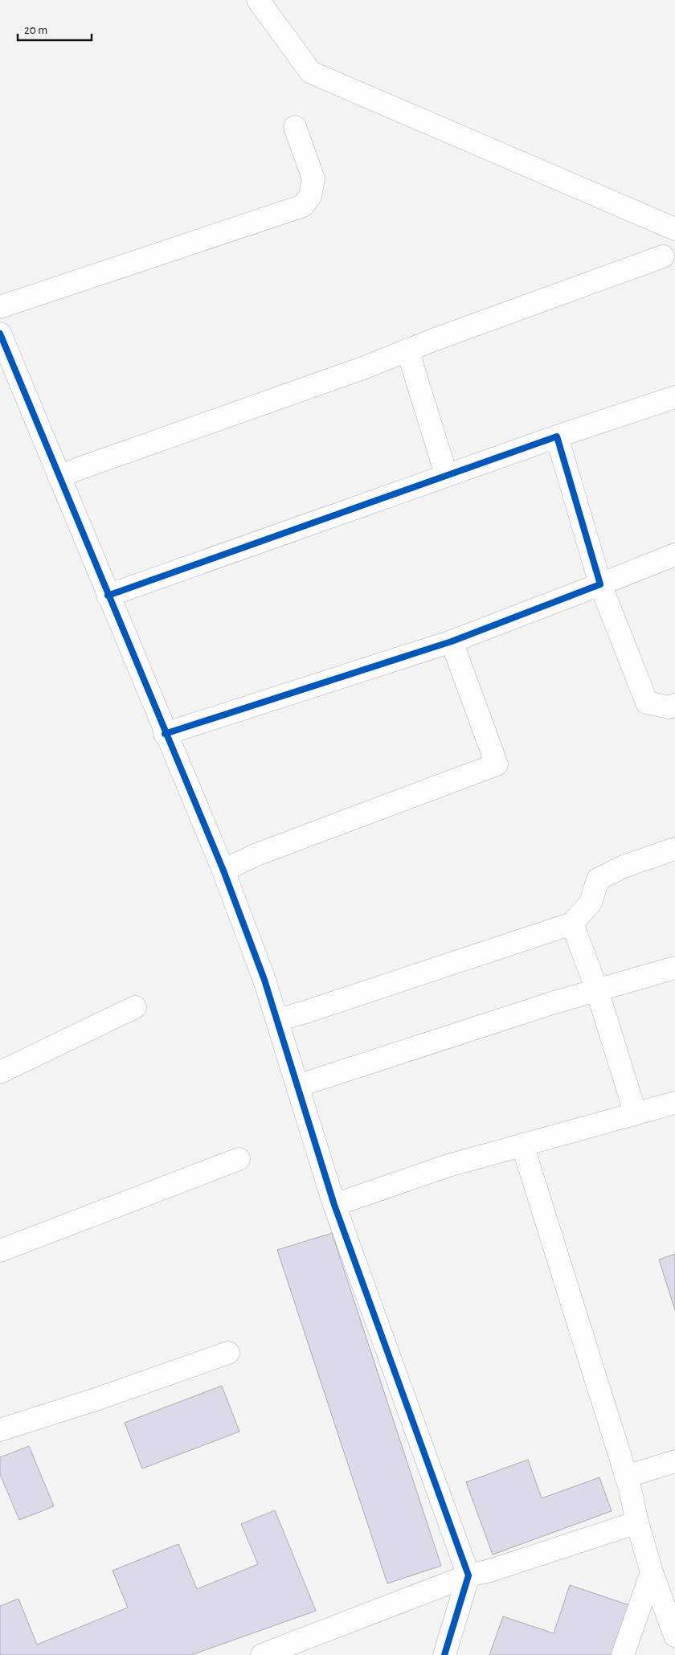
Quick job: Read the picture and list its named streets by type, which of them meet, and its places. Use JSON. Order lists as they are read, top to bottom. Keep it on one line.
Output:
{"scale_bar":"20 m"}
